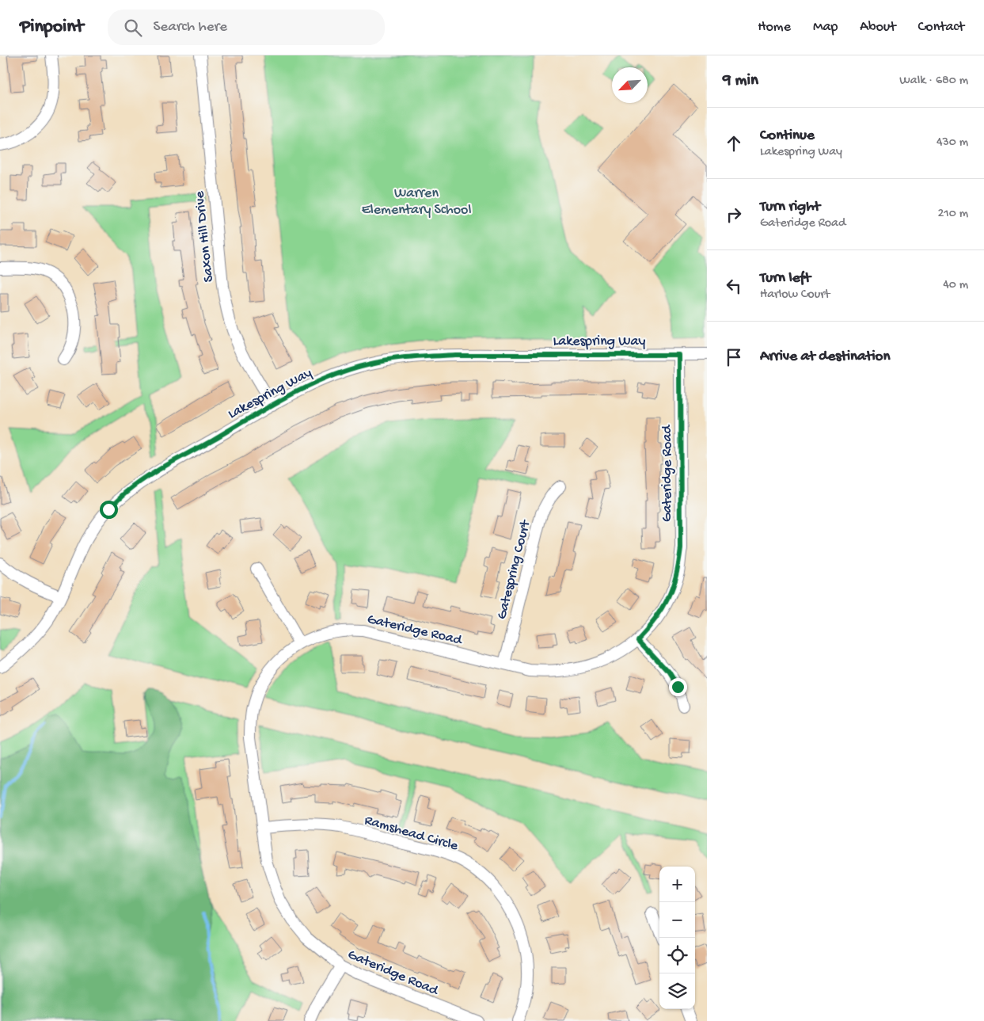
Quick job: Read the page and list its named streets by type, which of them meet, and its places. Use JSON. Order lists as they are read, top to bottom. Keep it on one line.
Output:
{"streets":{"street":["Saxon Hill Drive","Lakespring Way","Gateridge Road","Gatespring Court","Ramshead Circle"]},"crossings":[["Saxon Hill Drive","Lakespring Way"],["Lakespring Way","Gateridge Road"],["Gateridge Road","Gatespring Court"],["Gateridge Road","Ramshead Circle"]],"parks":["Warren Elementary School"],"north":"bottom left","page":{"header":"Pinpoint","search":"Search here","nav":["Home","Map","About","Contact"],"heading":["9 min","Walk · 680 m"],"list":[["Continue","Lakespring Way","430 m"],["Turn right","Gateridge Road","210 m"],["Turn left","Harlow Court","40 m"],"Arrive at destination"],"map_buttons":["+","−"]}}
